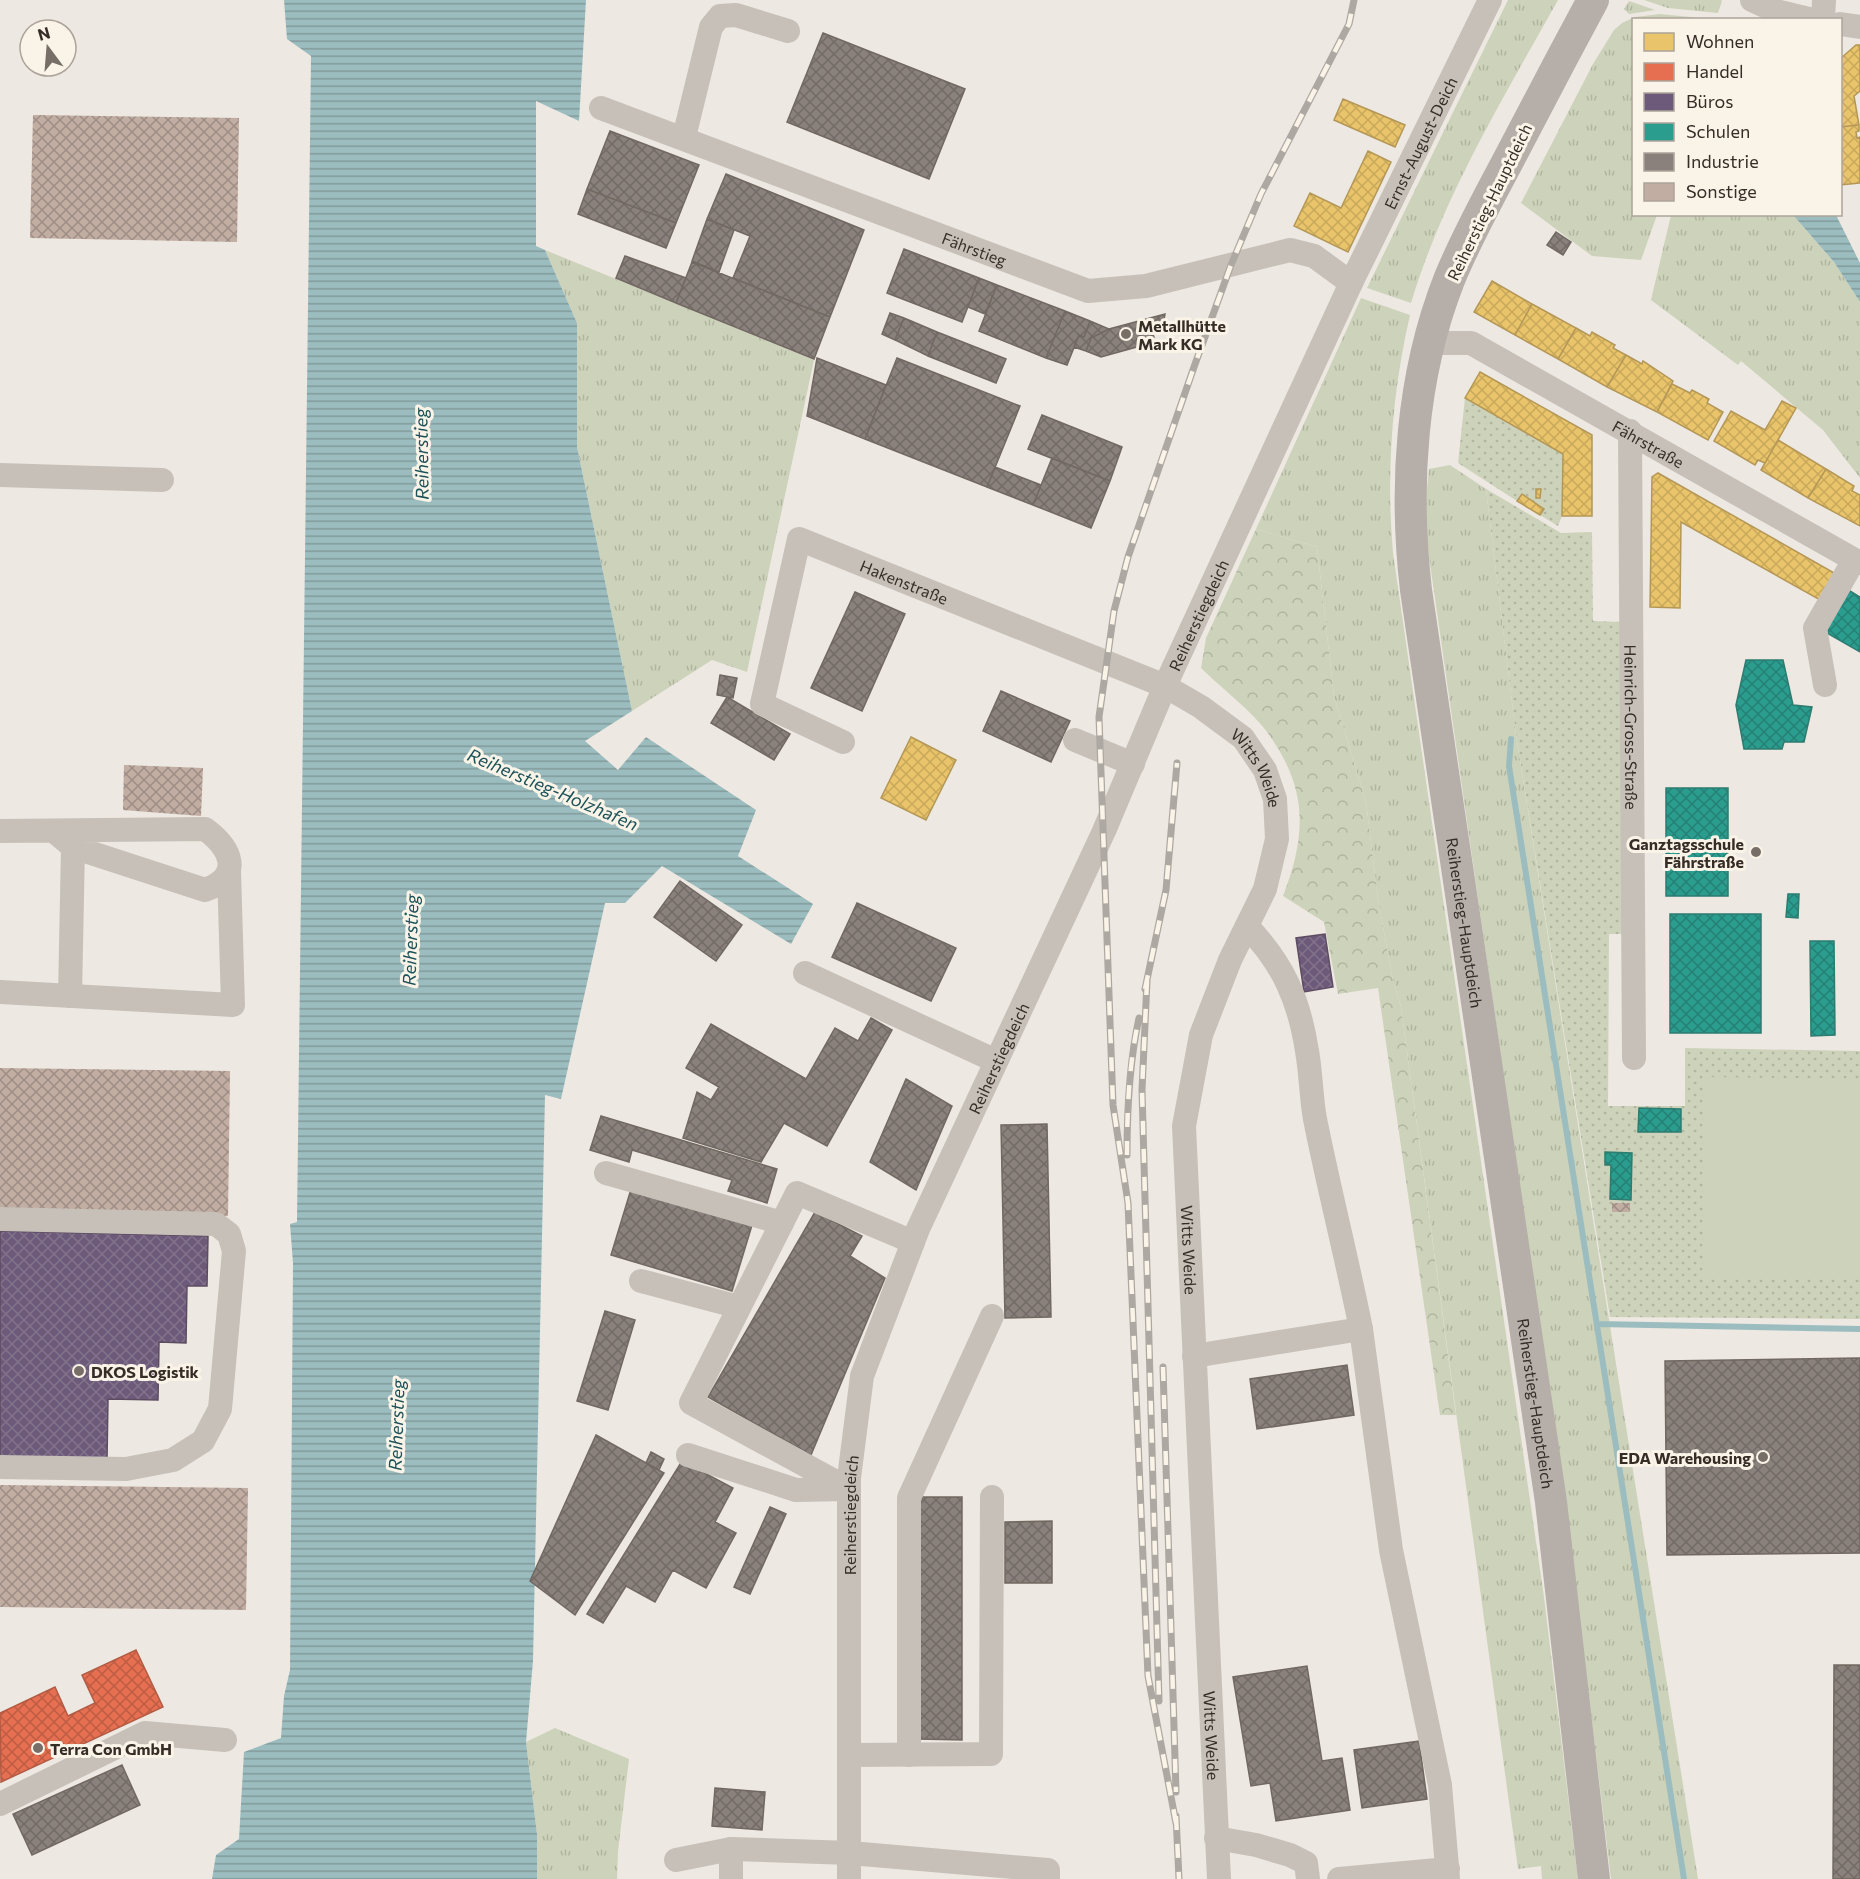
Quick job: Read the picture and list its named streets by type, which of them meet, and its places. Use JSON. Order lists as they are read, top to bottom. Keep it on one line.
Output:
{"streets":{"main road":["Reiherstieg-Hauptdeich"],"street":["Ernst-August-Deich","Fährstieg","Fährstraße","Hakenstraße","Reiherstiegdeich","Heinrich-Gross-Straße","Witts Weide"]},"crossings":[["Ernst-August-Deich","Fährstieg"],["Ernst-August-Deich","Reiherstiegdeich"],["Reiherstieg-Hauptdeich","Fährstraße"],["Fährstieg","Reiherstiegdeich"],["Fährstraße","Heinrich-Gross-Straße"],["Hakenstraße","Reiherstiegdeich"],["Hakenstraße","Witts Weide"],["Reiherstiegdeich","Witts Weide"]],"water":["Reiherstieg","Reiherstieg-Holzhafen"],"places":["Metallhütte Mark KG","Ganztagsschule Fährstraße","DKOS Logistik","EDA Warehousing","Terra Con GmbH"],"legend":["Wohnen","Handel","Büros","Schulen","Industrie","Sonstige"],"north":"top"}
